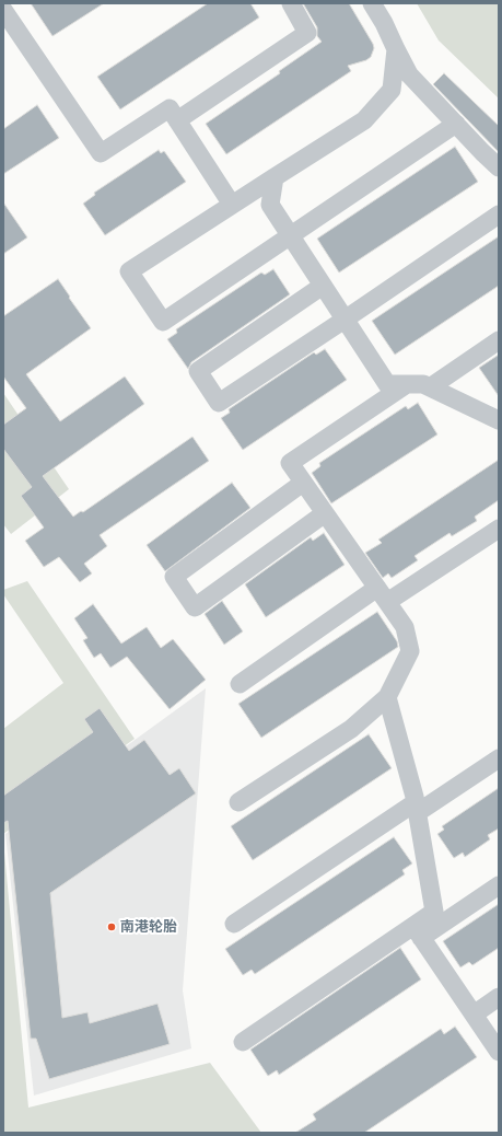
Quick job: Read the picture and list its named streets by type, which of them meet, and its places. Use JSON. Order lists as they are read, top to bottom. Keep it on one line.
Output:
{"places":["南港轮胎"]}
